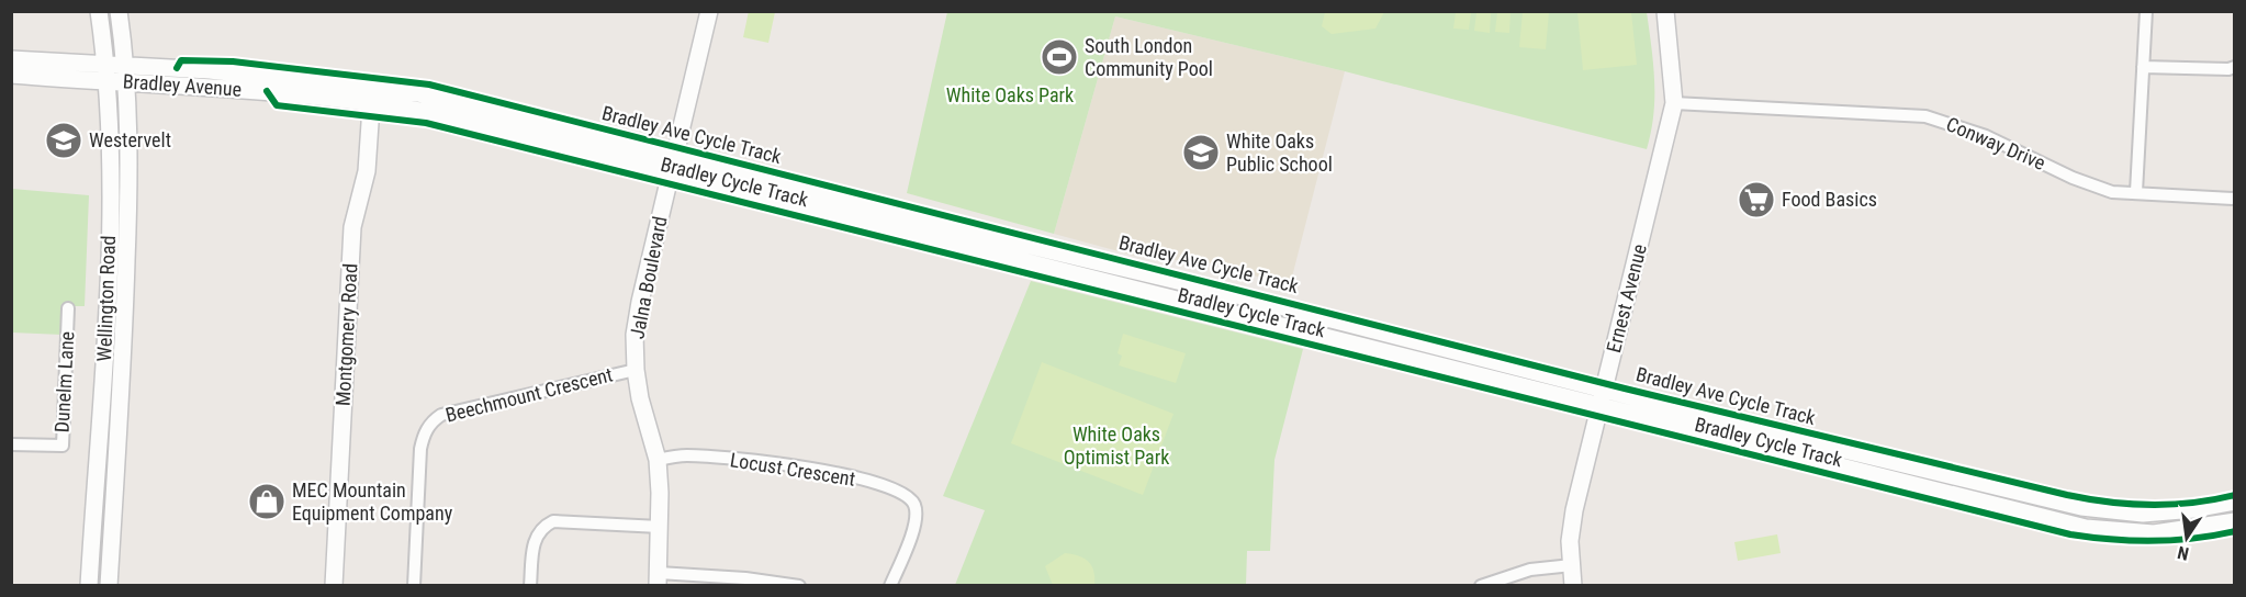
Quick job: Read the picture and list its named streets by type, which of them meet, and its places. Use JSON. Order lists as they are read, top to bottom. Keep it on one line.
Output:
{"streets":{"main road":["Bradley Avenue","Jalna Boulevard","Wellington Road","Ernest Avenue","Montgomery Road"],"street":["Conway Drive","Dunelm Lane","Beechmount Crescent","Locust Crescent"],"cycle path":["Bradley Ave Cycle Track","Bradley Cycle Track"]},"crossings":[["Bradley Avenue","Jalna Boulevard"],["Bradley Avenue","Wellington Road"],["Bradley Avenue","Ernest Avenue"],["Bradley Avenue","Montgomery Road"],["Conway Drive","Ernest Avenue"],["Jalna Boulevard","Beechmount Crescent"],["Jalna Boulevard","Locust Crescent"]],"parks":["White Oaks Park","White Oaks Optimist Park"],"places":{"sports":["South London Community Pool"],"school or university":["Westervelt","White Oaks Public School"],"supermarket":["Food Basics"],"shop":["MEC Mountain Equipment Company"]},"north":"bottom"}
